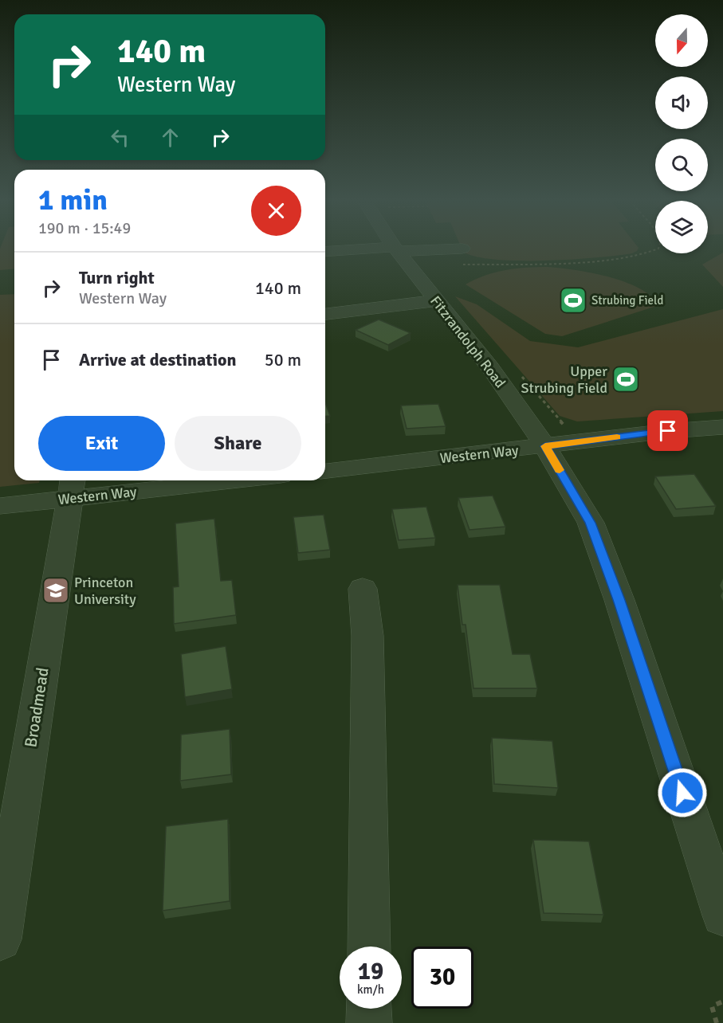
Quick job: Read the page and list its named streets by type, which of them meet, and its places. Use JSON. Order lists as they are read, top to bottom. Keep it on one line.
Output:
{"streets":{"street":["Fitzrandolph Road","Western Way","Broadmead"]},"crossings":[["Fitzrandolph Road","Western Way"],["Western Way","Broadmead"]],"places":{"sports":["Strubing Field","Upper Strubing Field"],"school or university":["Princeton University"]},"north":"bottom","page":{"turn":["140 m","Western Way"],"heading":["1 min","190 m · 15:49"],"list":[{"name":"Turn right","note":"Western Way","value":"140 m"},{"name":"Arrive at destination","value":"50 m"}],"buttons":["Exit","Share"],"speed":"19 km/h","limit":"30"}}
